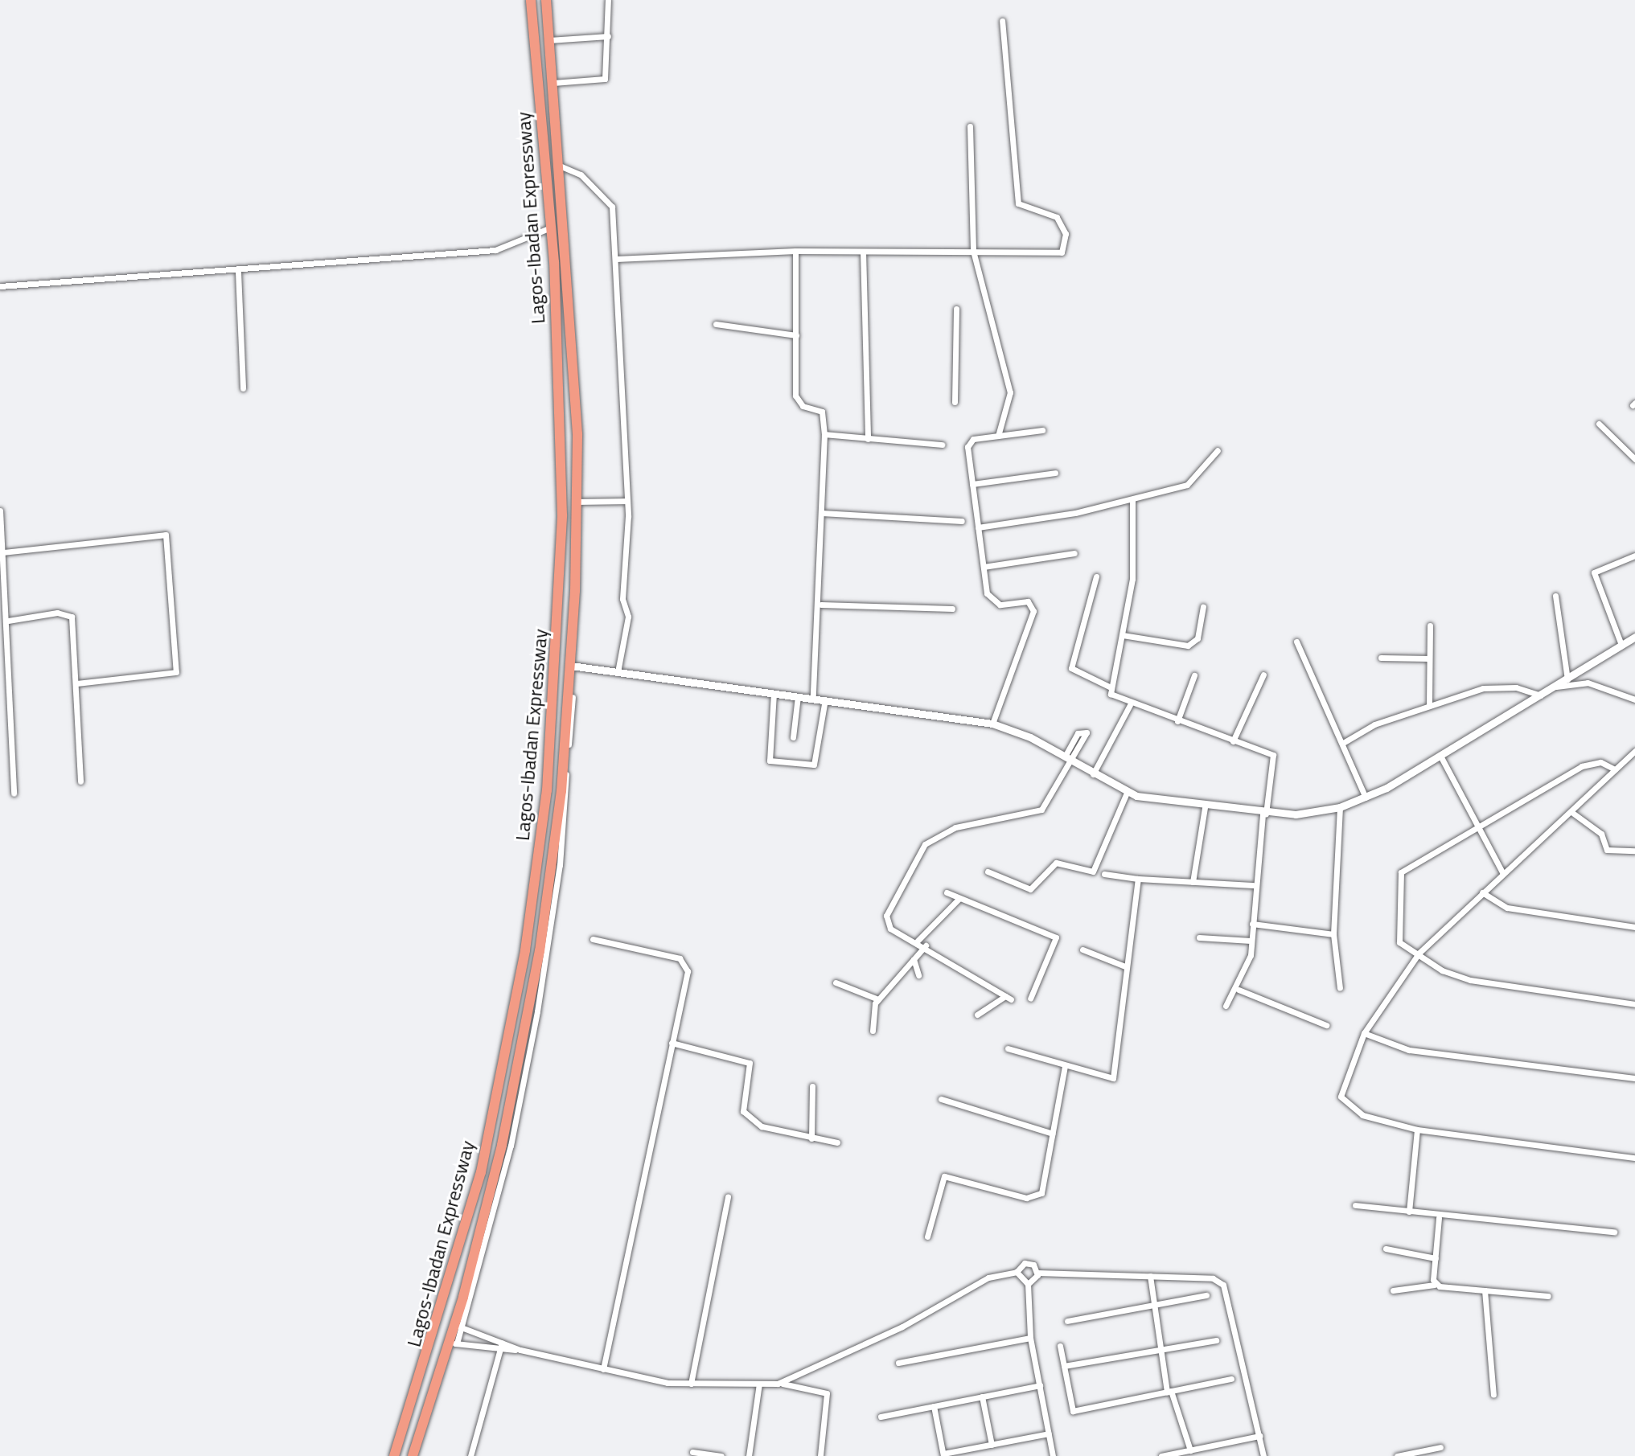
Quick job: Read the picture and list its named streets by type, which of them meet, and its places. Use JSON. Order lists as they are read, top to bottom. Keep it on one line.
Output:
{"streets":{"highway":["Lagos-Ibadan Expressway"]}}
